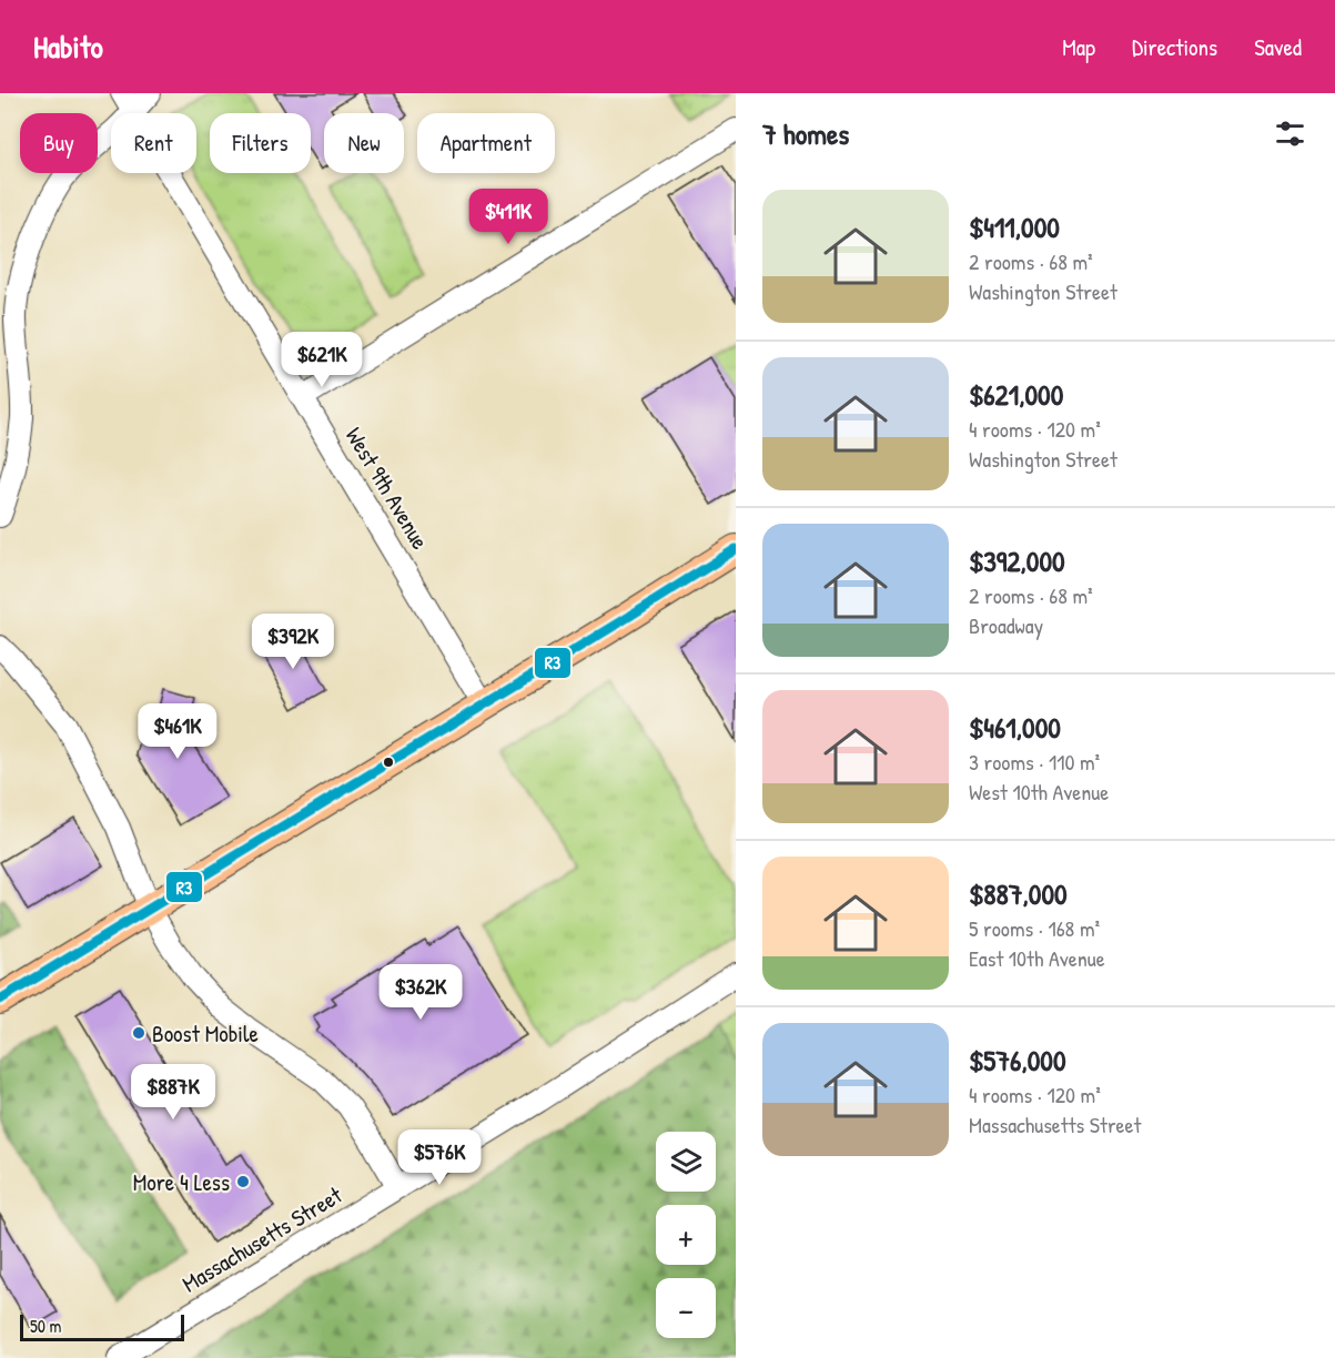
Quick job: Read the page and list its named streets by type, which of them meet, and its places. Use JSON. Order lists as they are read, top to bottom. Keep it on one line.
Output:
{"streets":{"street":["West 9th Avenue","Massachusetts Street"]},"places":["Boost Mobile","More 4 Less"],"lines":["transit line R3"],"scale_bar":"50 m","page":{"header":"Habito","nav":["Map","Directions","Saved"],"heading":"7 homes","chip":["Buy","Rent","Filters","New","Apartment"],"list":[{"name":"$411,000","note":"2 rooms · 68 m² · Washington Street"},{"name":"$621,000","note":"4 rooms · 120 m² · Washington Street"},{"name":"$392,000","note":"2 rooms · 68 m² · Broadway"},{"name":"$461,000","note":"3 rooms · 110 m² · West 10th Avenue"},{"name":"$887,000","note":"5 rooms · 168 m² · East 10th Avenue"},{"name":"$576,000","note":"4 rooms · 120 m² · Massachusetts Street"}],"price":["$411K","$621K","$392K","$461K","$362K","$887K","$576K"],"map_buttons":["+","−"],"scale":"50 m"}}
